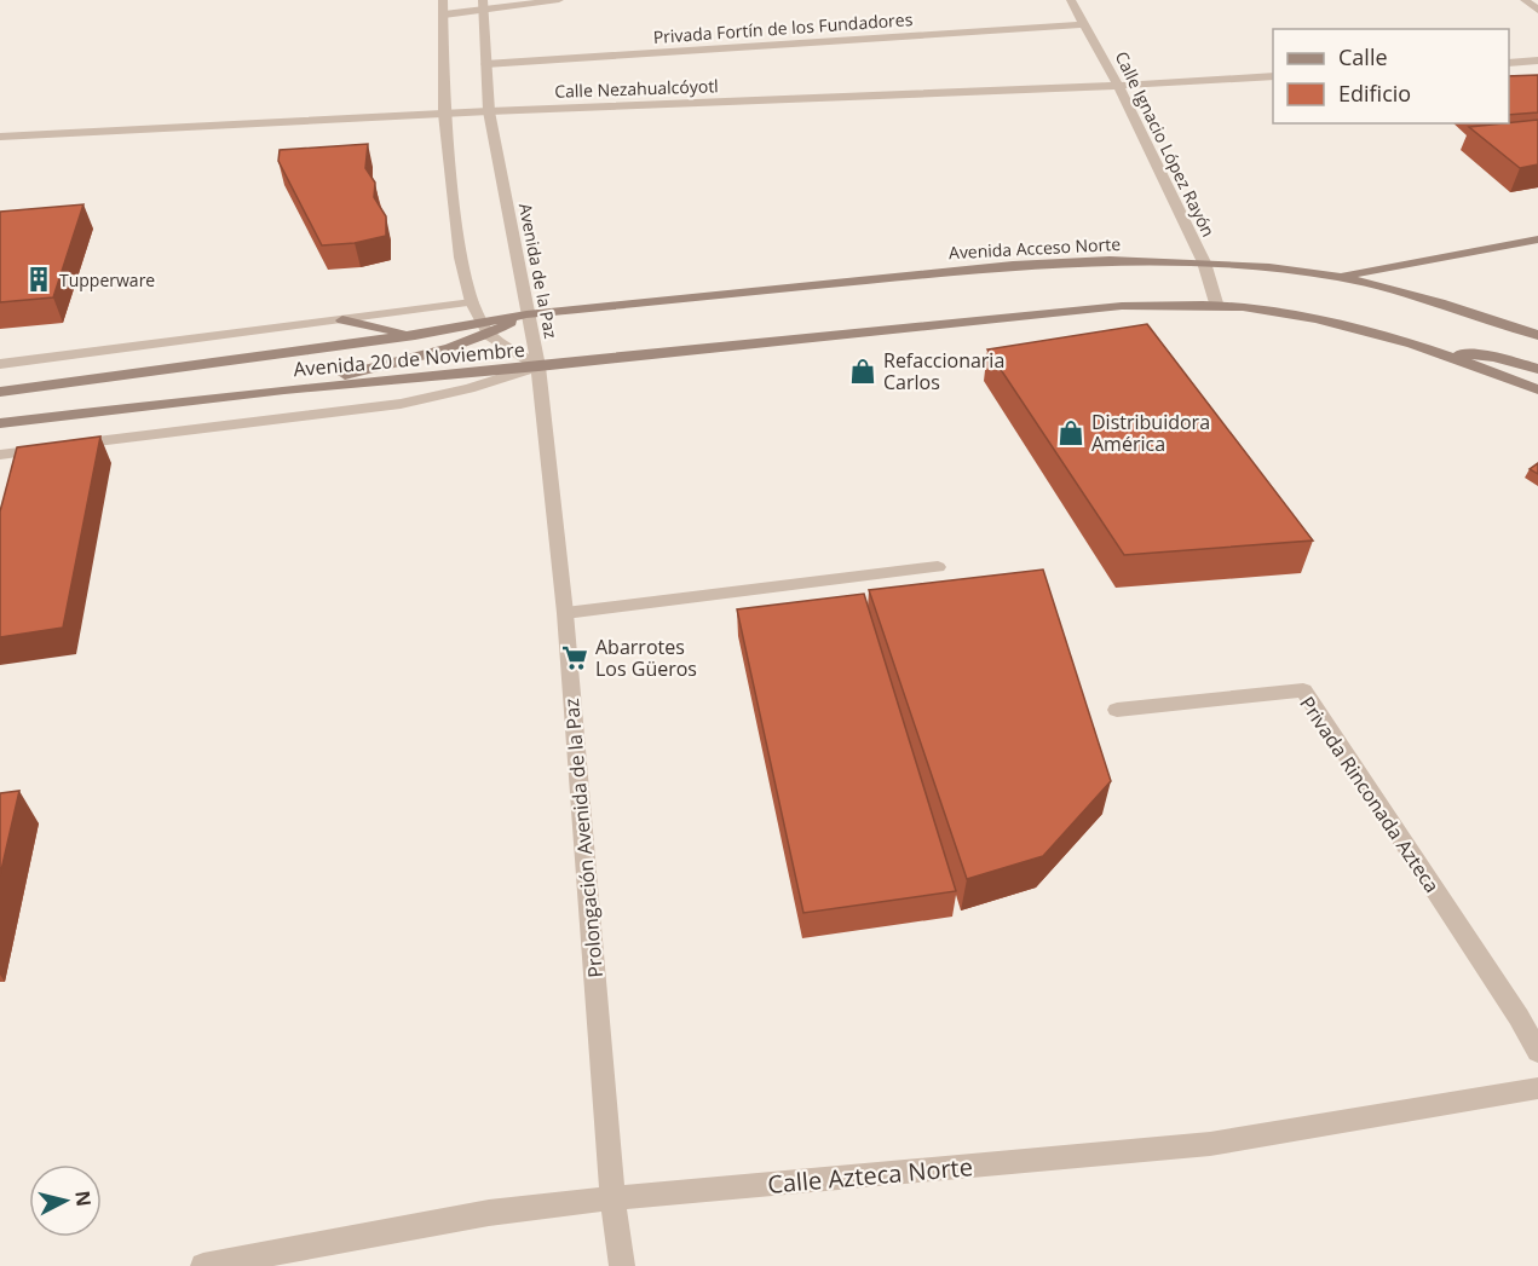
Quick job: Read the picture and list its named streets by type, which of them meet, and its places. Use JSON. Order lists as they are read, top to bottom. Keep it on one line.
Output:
{"streets":{"main road":["Avenida Acceso Norte","Avenida 20 de Noviembre"],"street":["Privada Fortín de los Fundadores","Calle Nezahualcóyotl","Calle Ignacio López Rayón","Avenida de la Paz","Privada Rinconada Azteca","Prolongación Avenida de la Paz","Calle Azteca Norte"]},"crossings":[["Privada Fortín de los Fundadores","Calle Ignacio López Rayón"],["Privada Fortín de los Fundadores","Avenida de la Paz"],["Calle Nezahualcóyotl","Calle Ignacio López Rayón"],["Calle Nezahualcóyotl","Avenida de la Paz"],["Calle Ignacio López Rayón","Avenida Acceso Norte"],["Avenida Acceso Norte","Avenida de la Paz"],["Avenida de la Paz","Avenida 20 de Noviembre"],["Avenida de la Paz","Prolongación Avenida de la Paz"],["Avenida 20 de Noviembre","Prolongación Avenida de la Paz"],["Prolongación Avenida de la Paz","Calle Azteca Norte"]],"places":{"building":["Tupperware"],"shop":["Refaccionaria Carlos","Distribuidora América"],"supermarket":["Abarrotes Los Güeros"]},"legend":["Calle","Edificio"],"north":"right"}
